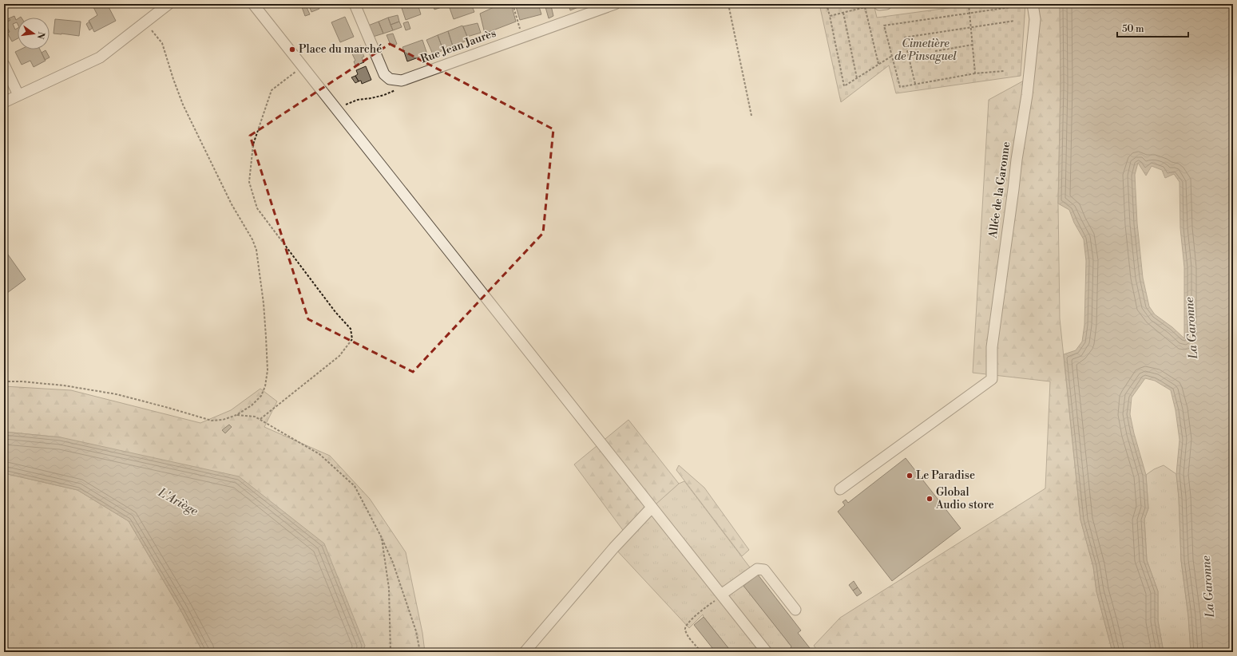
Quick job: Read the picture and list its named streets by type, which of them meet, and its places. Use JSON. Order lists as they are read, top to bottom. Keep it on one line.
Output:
{"streets":{"street":["Rue Jean Jaurès","Allée de la Garonne"]},"water":["La Garonne","L'Ariège"],"parks":["Cimetière de Pinsaguel"],"places":["Place du marché","Le Paradise","Global Audio store"],"scale_bar":"50 m","north":"right"}
